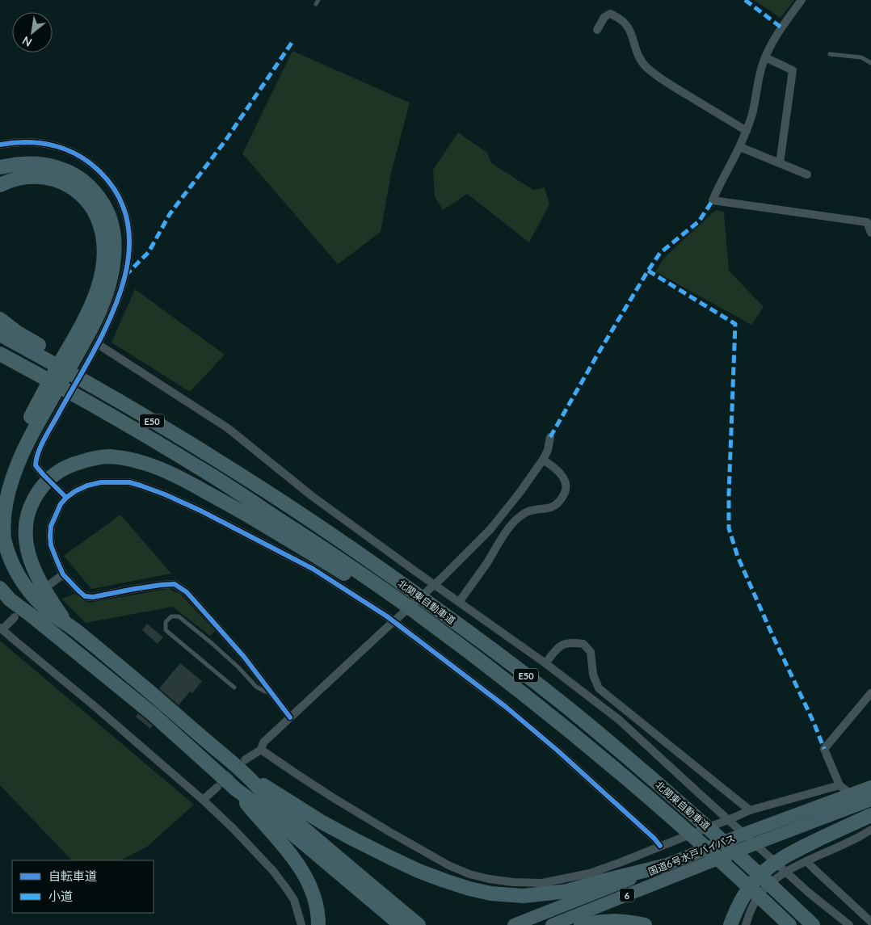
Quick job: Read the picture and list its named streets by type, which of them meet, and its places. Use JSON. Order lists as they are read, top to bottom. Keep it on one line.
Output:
{"streets":{"highway":["E50","北関東自動車道","国道6号水戸バイパス","6"]},"legend":["自転車道","小道"],"north":"bottom left"}
